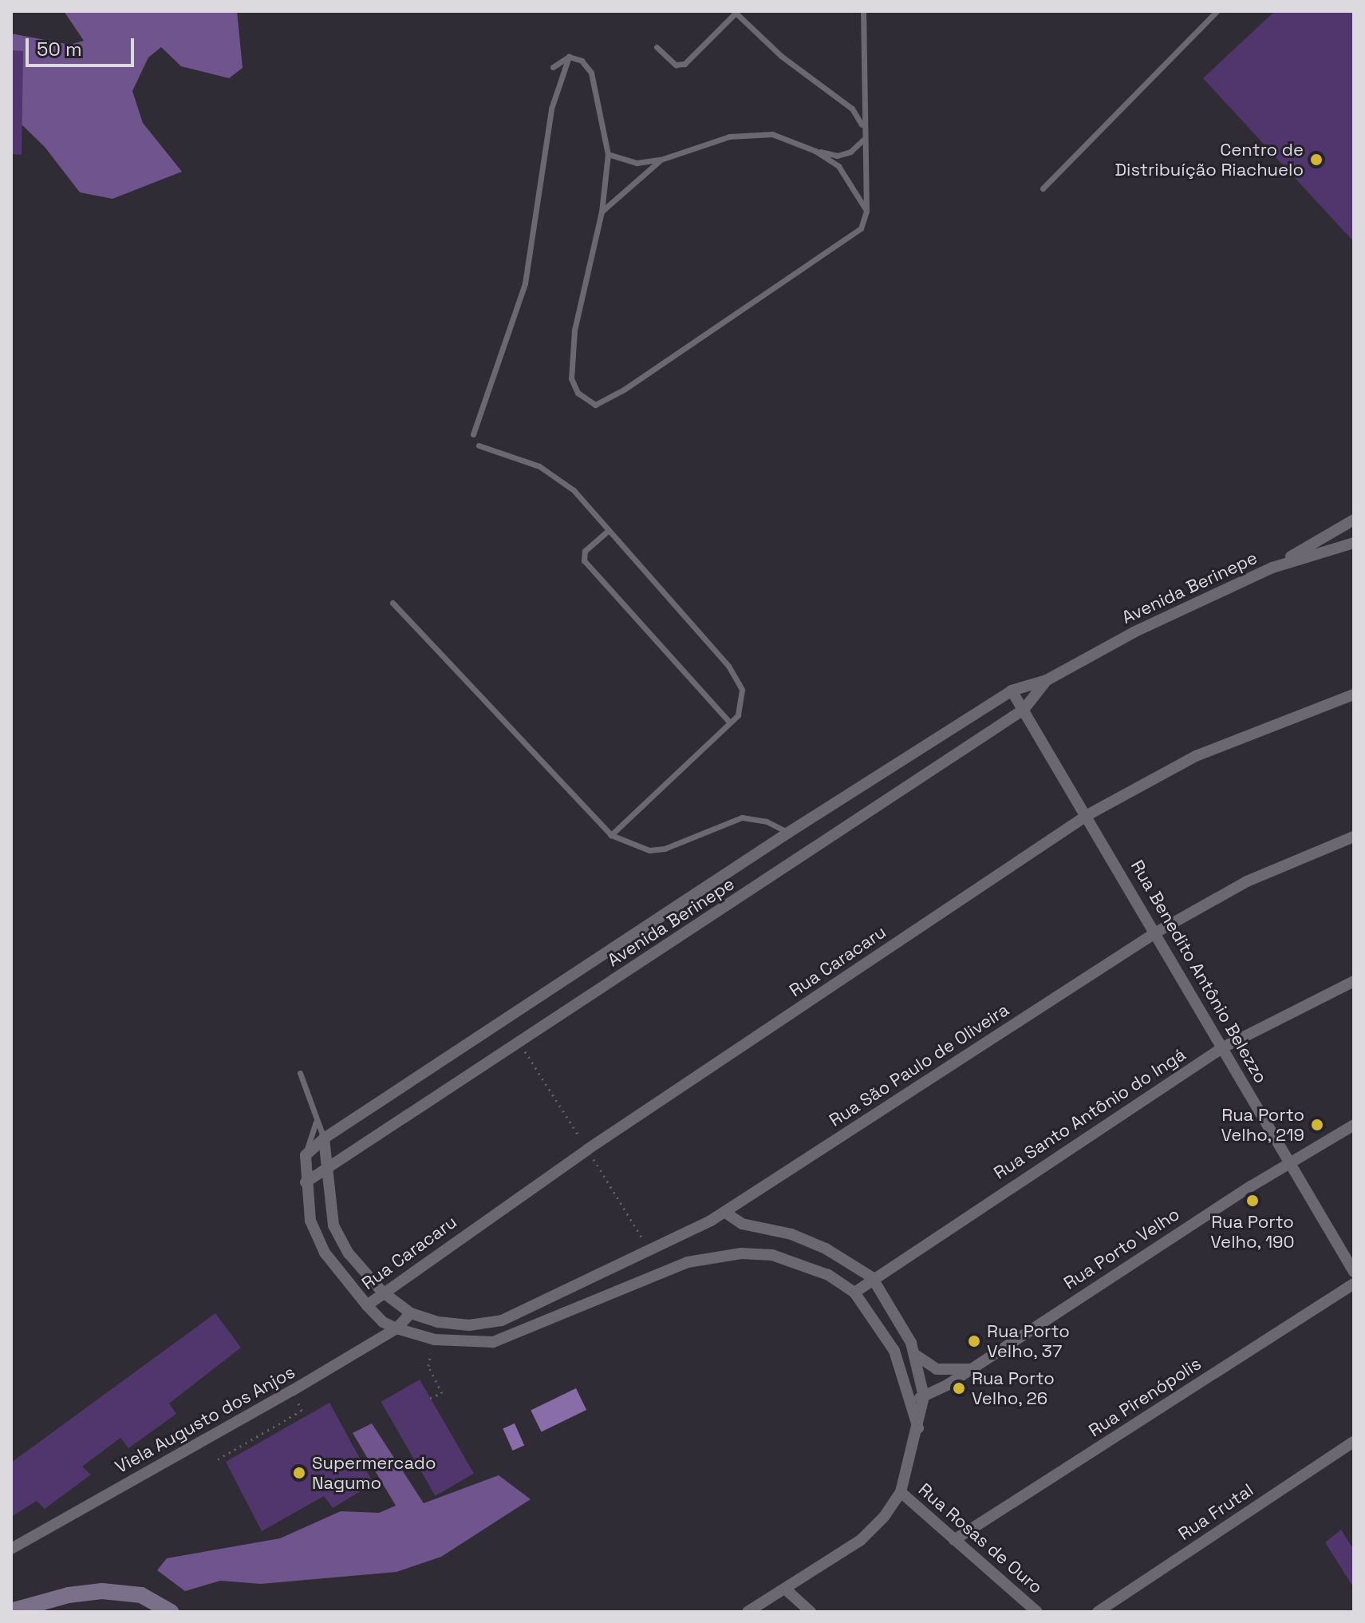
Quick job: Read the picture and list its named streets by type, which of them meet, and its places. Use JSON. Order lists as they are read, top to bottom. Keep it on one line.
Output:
{"streets":{"street":["Avenida Berinepe","Rua Caracaru","Rua Benedito Antônio Belezzo","Rua São Paulo de Oliveira","Rua Santo Antônio do Ingá","Rua Porto Velho","Rua Pirenópolis","Viela Augusto dos Anjos","Rua Frutal","Rua Rosas de Ouro"]},"crossings":[["Avenida Berinepe","Rua Benedito Antônio Belezzo"],["Rua Caracaru","Rua Benedito Antônio Belezzo"],["Rua Benedito Antônio Belezzo","Rua São Paulo de Oliveira"],["Rua Benedito Antônio Belezzo","Rua Santo Antônio do Ingá"],["Rua Benedito Antônio Belezzo","Rua Porto Velho"],["Rua São Paulo de Oliveira","Viela Augusto dos Anjos"],["Rua Pirenópolis","Rua Rosas de Ouro"]],"places":["Centro de Distribuíção Riachuelo","Rua Porto Velho, 219","Rua Porto Velho, 190","Rua Porto Velho, 37","Rua Porto Velho, 26","Supermercado Nagumo"],"scale_bar":"50 m"}
